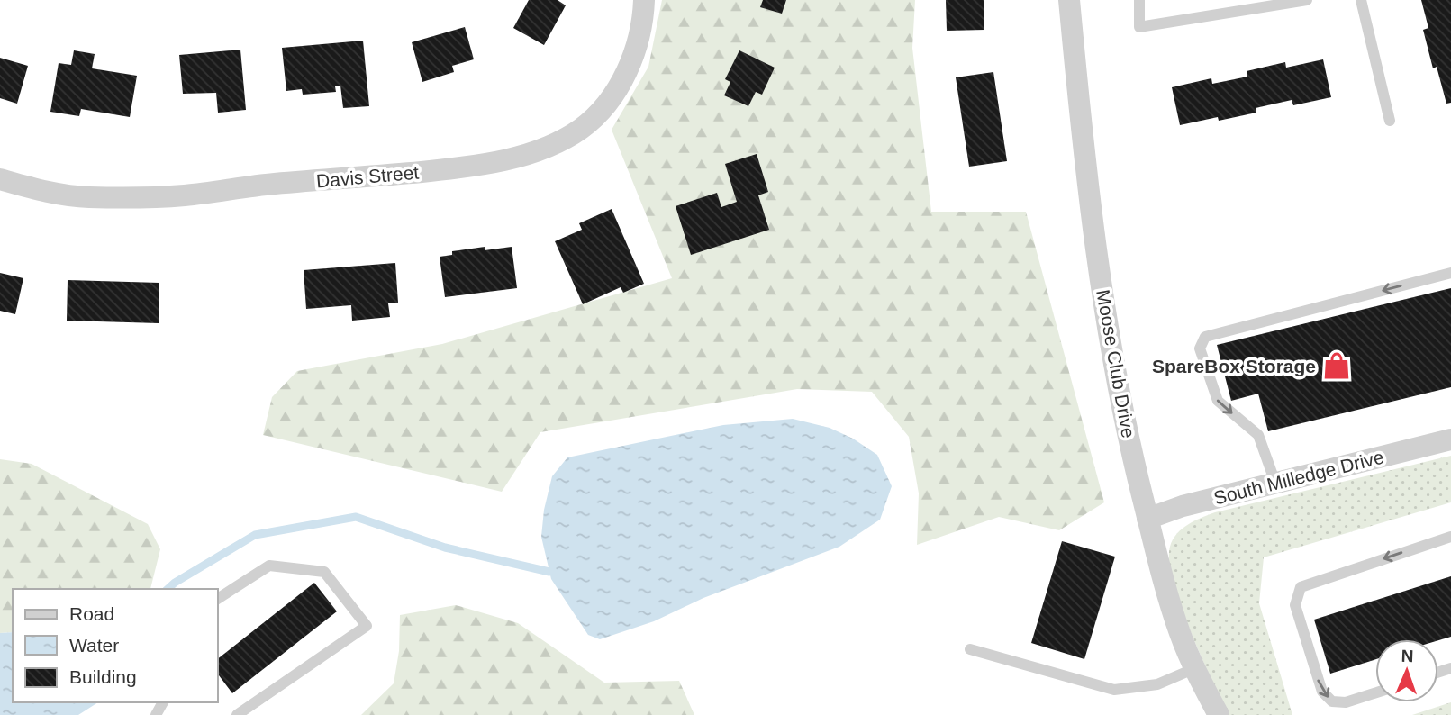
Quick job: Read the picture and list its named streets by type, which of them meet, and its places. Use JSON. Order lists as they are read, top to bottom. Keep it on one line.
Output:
{"streets":{"street":["Davis Street","Moose Club Drive","South Milledge Drive"]},"crossings":[["Moose Club Drive","South Milledge Drive"]],"places":{"shop":["SpareBox Storage"]},"legend":["Road","Water","Building"],"north":"top"}
